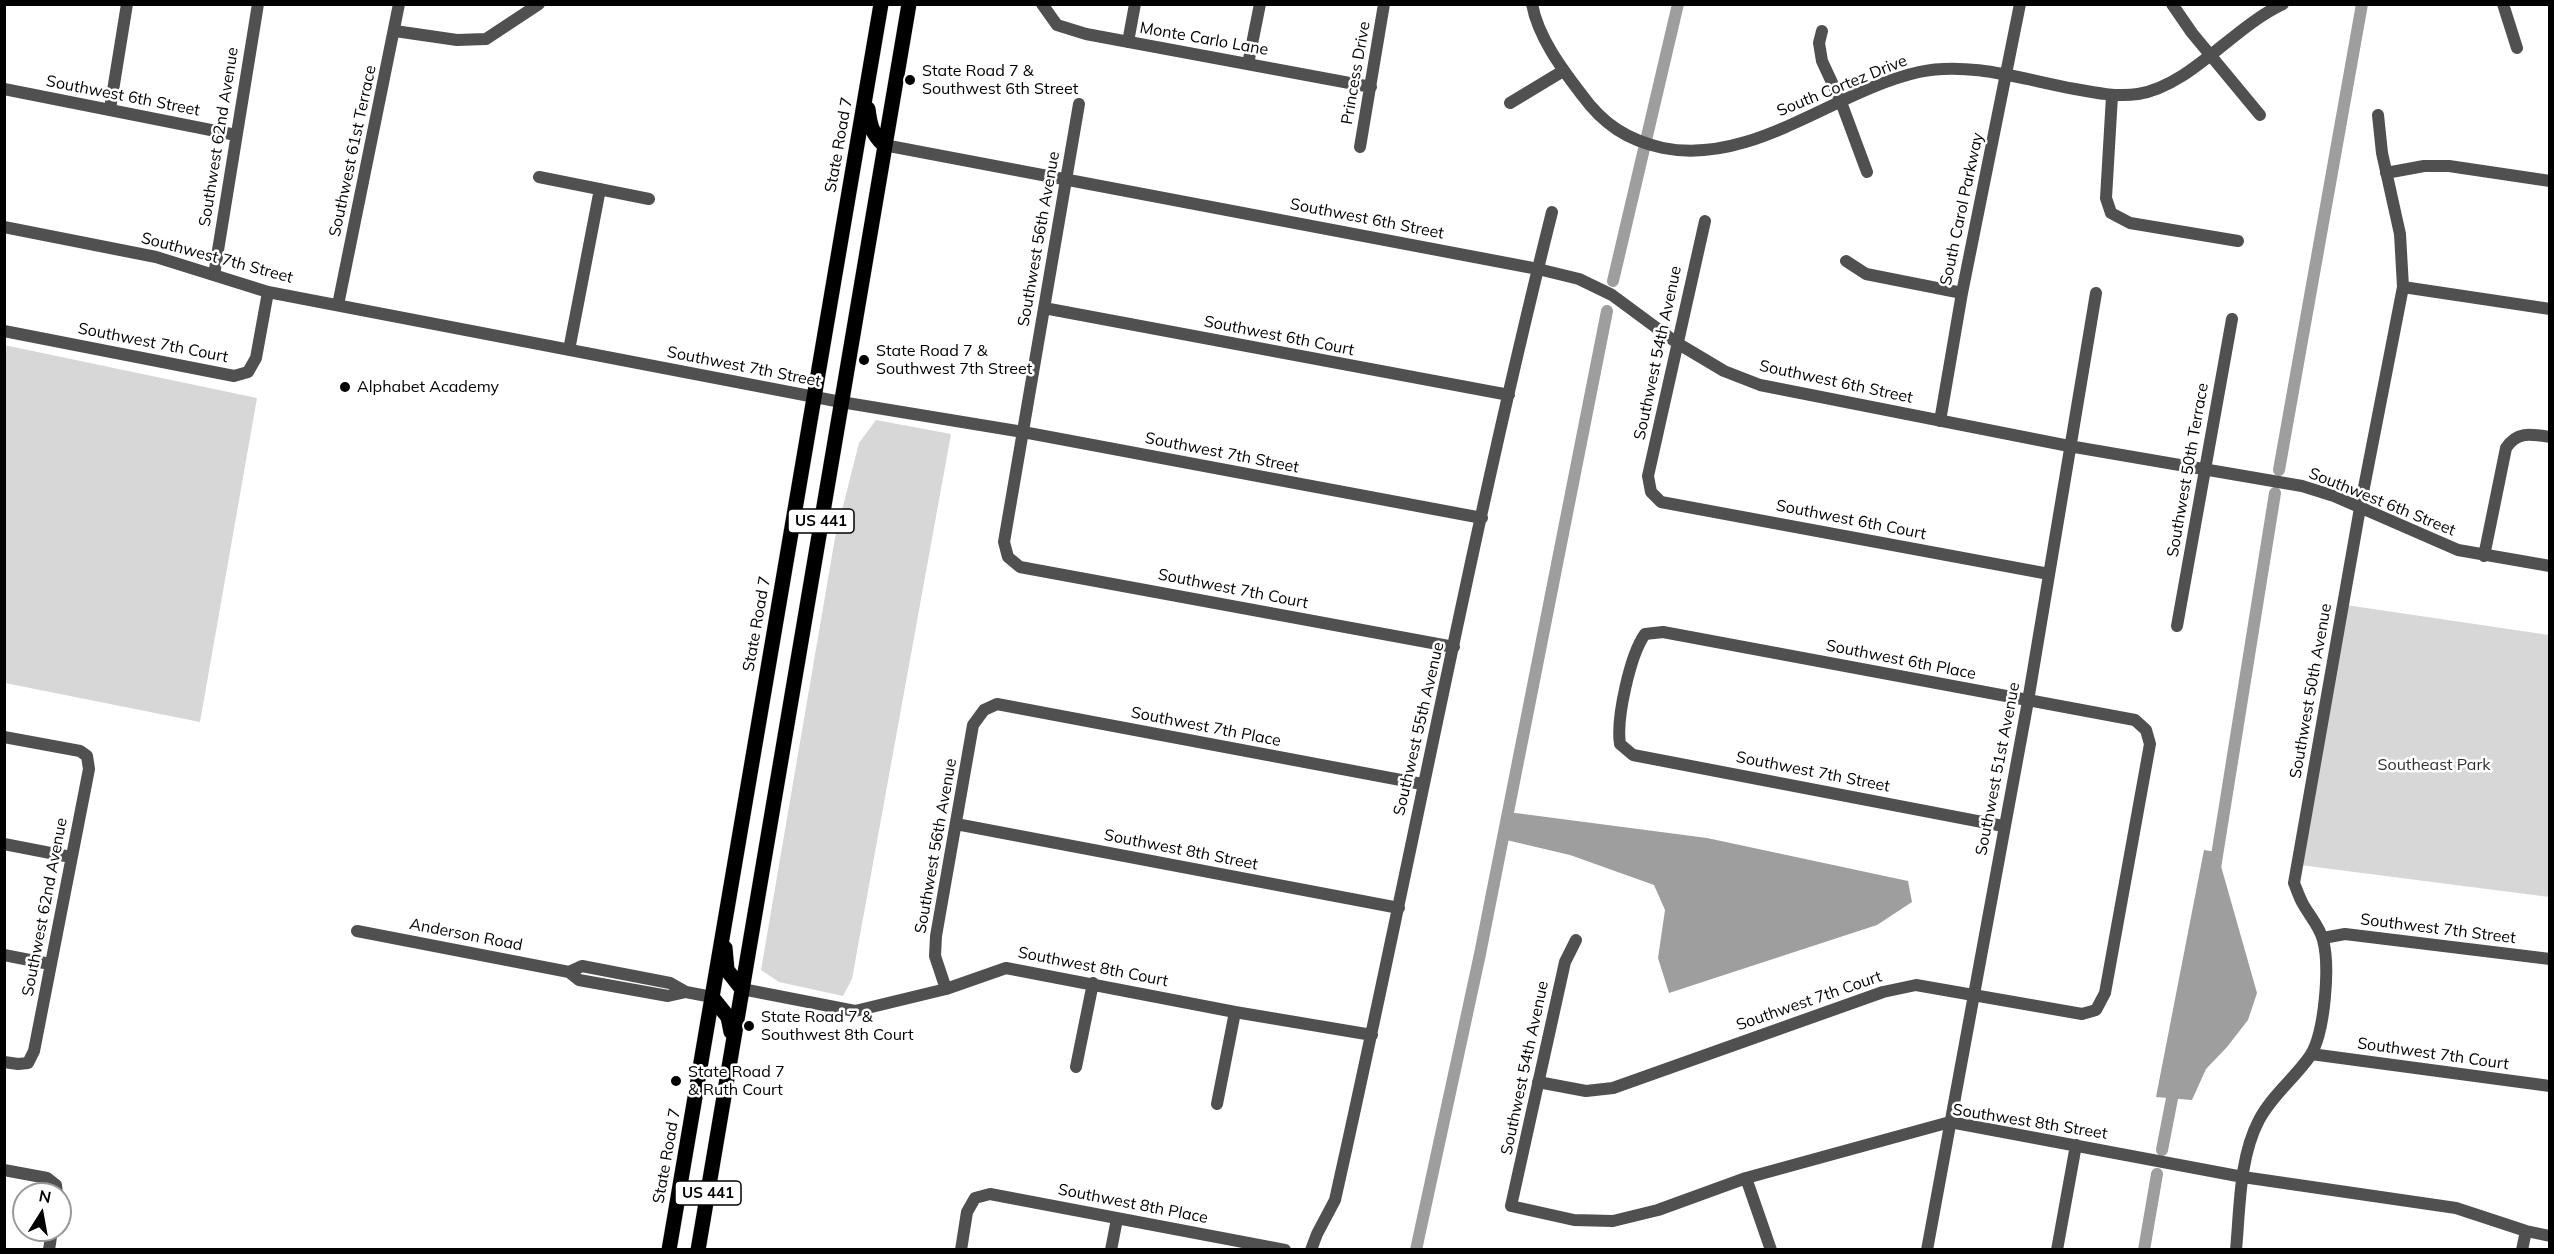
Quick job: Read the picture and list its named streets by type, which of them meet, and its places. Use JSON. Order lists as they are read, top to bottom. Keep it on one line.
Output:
{"streets":{"main road":["State Road 7","US 441"],"street":["Monte Carlo Lane","Princess Drive","South Cortez Drive","Southwest 6th Street","Southwest 62nd Avenue","Southwest 61st Terrace","South Carol Parkway","Southwest 56th Avenue","Southwest 7th Street","Southwest 6th Court","Southwest 7th Court","Southwest 54th Avenue","Southwest 50th Terrace","Southwest 6th Place","Southwest 50th Avenue","Southwest 7th Place","Southwest 55th Avenue","Southwest 51st Avenue","Southwest 8th Street","Anderson Road","Southwest 8th Court","Southwest 8th Place"]},"crossings":[["Monte Carlo Lane","Princess Drive"],["South Cortez Drive","South Carol Parkway"],["Southwest 6th Street","Southwest 62nd Avenue"],["Southwest 6th Street","South Carol Parkway"],["Southwest 6th Street","Southwest 56th Avenue"],["Southwest 6th Street","Southwest 54th Avenue"],["Southwest 6th Street","Southwest 50th Terrace"],["Southwest 6th Street","US 441"],["Southwest 6th Street","Southwest 50th Avenue"],["Southwest 6th Street","Southwest 55th Avenue"],["Southwest 6th Street","Southwest 51st Avenue"],["Southwest 62nd Avenue","Southwest 7th Street"],["State Road 7","Southwest 7th Street"],["State Road 7","Anderson Road"],["Southwest 61st Terrace","Southwest 7th Street"],["Southwest 56th Avenue","Southwest 7th Street"],["Southwest 56th Avenue","Southwest 6th Court"],["Southwest 56th Avenue","Southwest 7th Court"],["Southwest 56th Avenue","Southwest 7th Place"],["Southwest 56th Avenue","Southwest 8th Street"],["Southwest 56th Avenue","Southwest 8th Court"],["Southwest 7th Street","Southwest 7th Court"],["Southwest 7th Street","US 441"],["Southwest 7th Street","Southwest 6th Place"],["Southwest 7th Street","Southwest 50th Avenue"],["Southwest 7th Street","Southwest 55th Avenue"],["Southwest 7th Street","Southwest 51st Avenue"],["Southwest 6th Court","Southwest 54th Avenue"],["Southwest 6th Court","Southwest 55th Avenue"],["Southwest 6th Court","Southwest 51st Avenue"],["Southwest 7th Court","Southwest 54th Avenue"],["Southwest 7th Court","Southwest 6th Place"],["Southwest 7th Court","Southwest 50th Avenue"],["Southwest 7th Court","Southwest 55th Avenue"],["Southwest 7th Court","Southwest 51st Avenue"],["Southwest 54th Avenue","Southwest 8th Street"],["US 441","Southwest 8th Court"],["Southwest 6th Place","Southwest 51st Avenue"],["Southwest 50th Avenue","Southwest 8th Street"],["Southwest 7th Place","Southwest 55th Avenue"],["Southwest 55th Avenue","Southwest 8th Street"],["Southwest 55th Avenue","Southwest 8th Court"],["Southwest 51st Avenue","Southwest 8th Street"]],"parks":["Southeast Park"],"places":["State Road 7 & Southwest 6th Street","State Road 7 & Southwest 7th Street","Alphabet Academy","State Road 7 & Southwest 8th Court","State Road 7 & Ruth Court"],"north":"top"}
